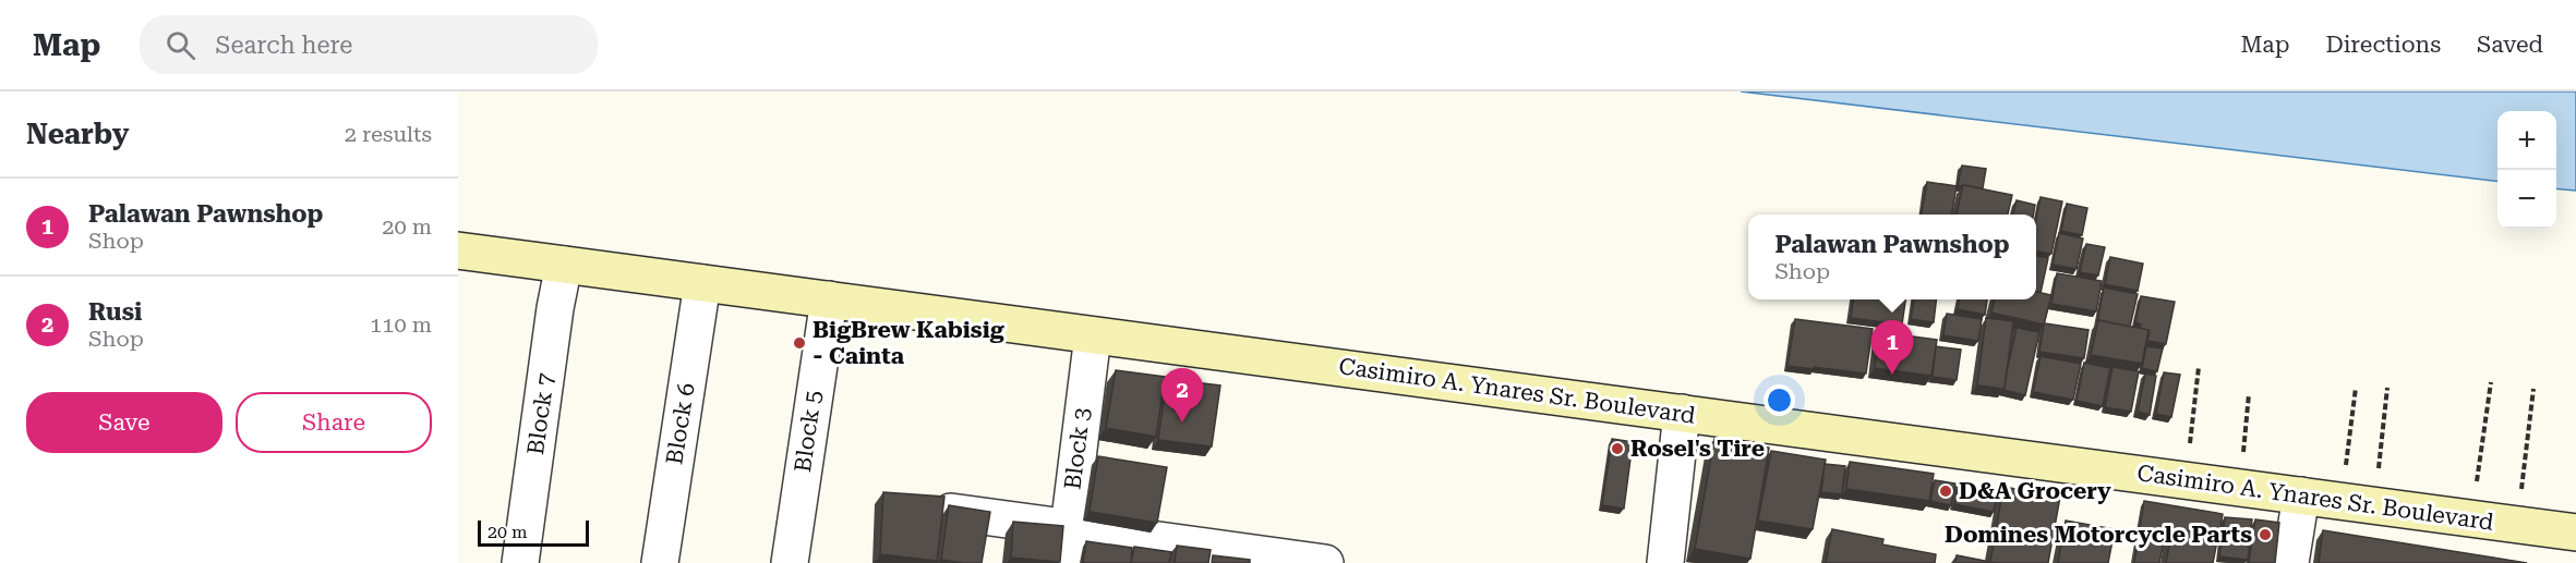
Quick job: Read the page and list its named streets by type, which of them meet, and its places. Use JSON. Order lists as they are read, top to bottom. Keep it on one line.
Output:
{"streets":{"main road":["Casimiro A. Ynares Sr. Boulevard"],"street":["Block 7","Block 6","Block 5","Block 3"]},"crossings":[["Casimiro A. Ynares Sr. Boulevard","Block 7"],["Casimiro A. Ynares Sr. Boulevard","Block 6"],["Casimiro A. Ynares Sr. Boulevard","Block 5"],["Casimiro A. Ynares Sr. Boulevard","Block 3"]],"places":["BigBrew Kabisig - Cainta","Rosel's Tire","D&A Grocery","Domines Motorcycle Parts"],"scale_bar":"20 m","page":{"header":"Map","search":"Search here","nav":["Map","Directions","Saved"],"heading":["Nearby","2 results"],"map_buttons":["+","−"],"list":[{"mark":"1","name":"Palawan Pawnshop","note":"Shop","value":"20 m"},{"mark":"2","name":"Rusi","note":"Shop","value":"110 m"}],"popup":["Palawan Pawnshop","Shop"],"pins":["1","2"],"buttons":["Save","Share"],"scale":"20 m"}}
